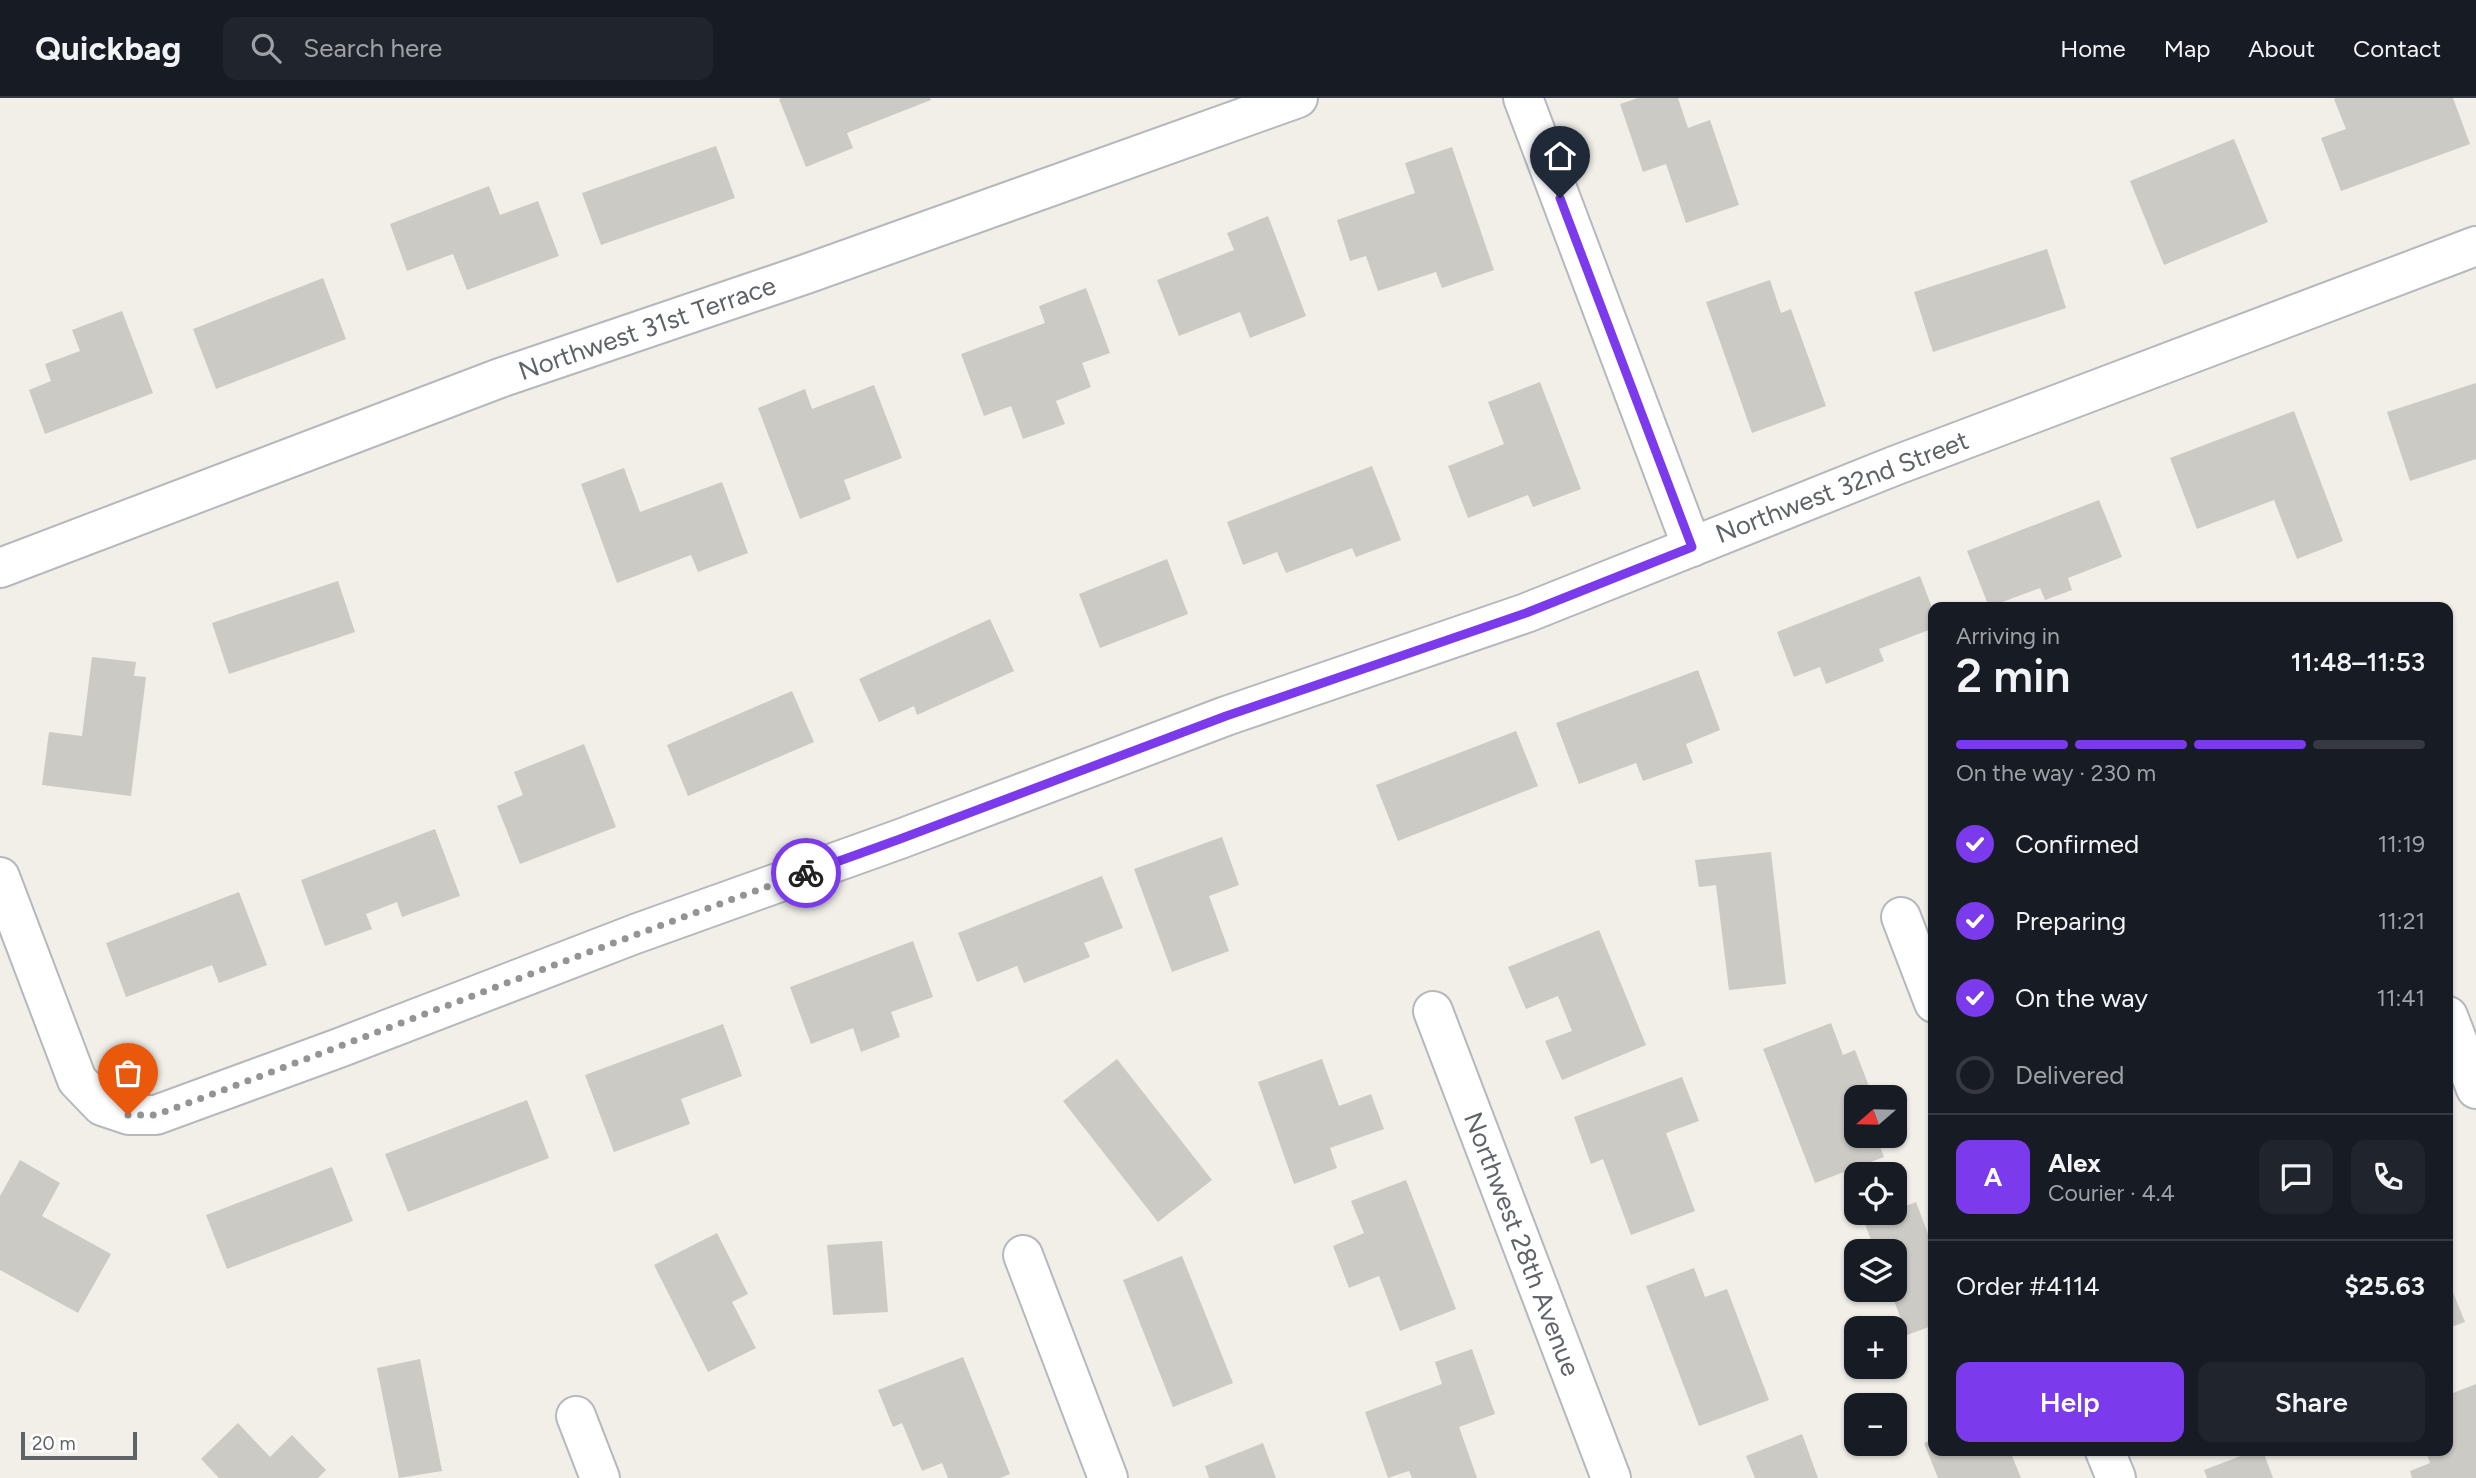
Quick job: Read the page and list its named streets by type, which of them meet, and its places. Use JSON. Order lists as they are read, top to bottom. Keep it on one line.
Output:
{"streets":{"street":["Northwest 31st Terrace","Northwest 32nd Street","Northwest 28th Avenue"]},"scale_bar":"20 m","north":"left","page":{"header":"Quickbag","search":"Search here","nav":["Home","Map","About","Contact"],"heading":["2 min","Arriving in","11:48–11:53"],"panel":["Alex","Courier · 4.4","Order #4114","$25.63"],"bar":"On the way · 230 m","list":[["Confirmed","11:19"],["Preparing","11:21"],["On the way","11:41"],"Delivered"],"map_buttons":["+","−"],"round":"A","buttons":["Help","Share"],"scale":"20 m"}}
